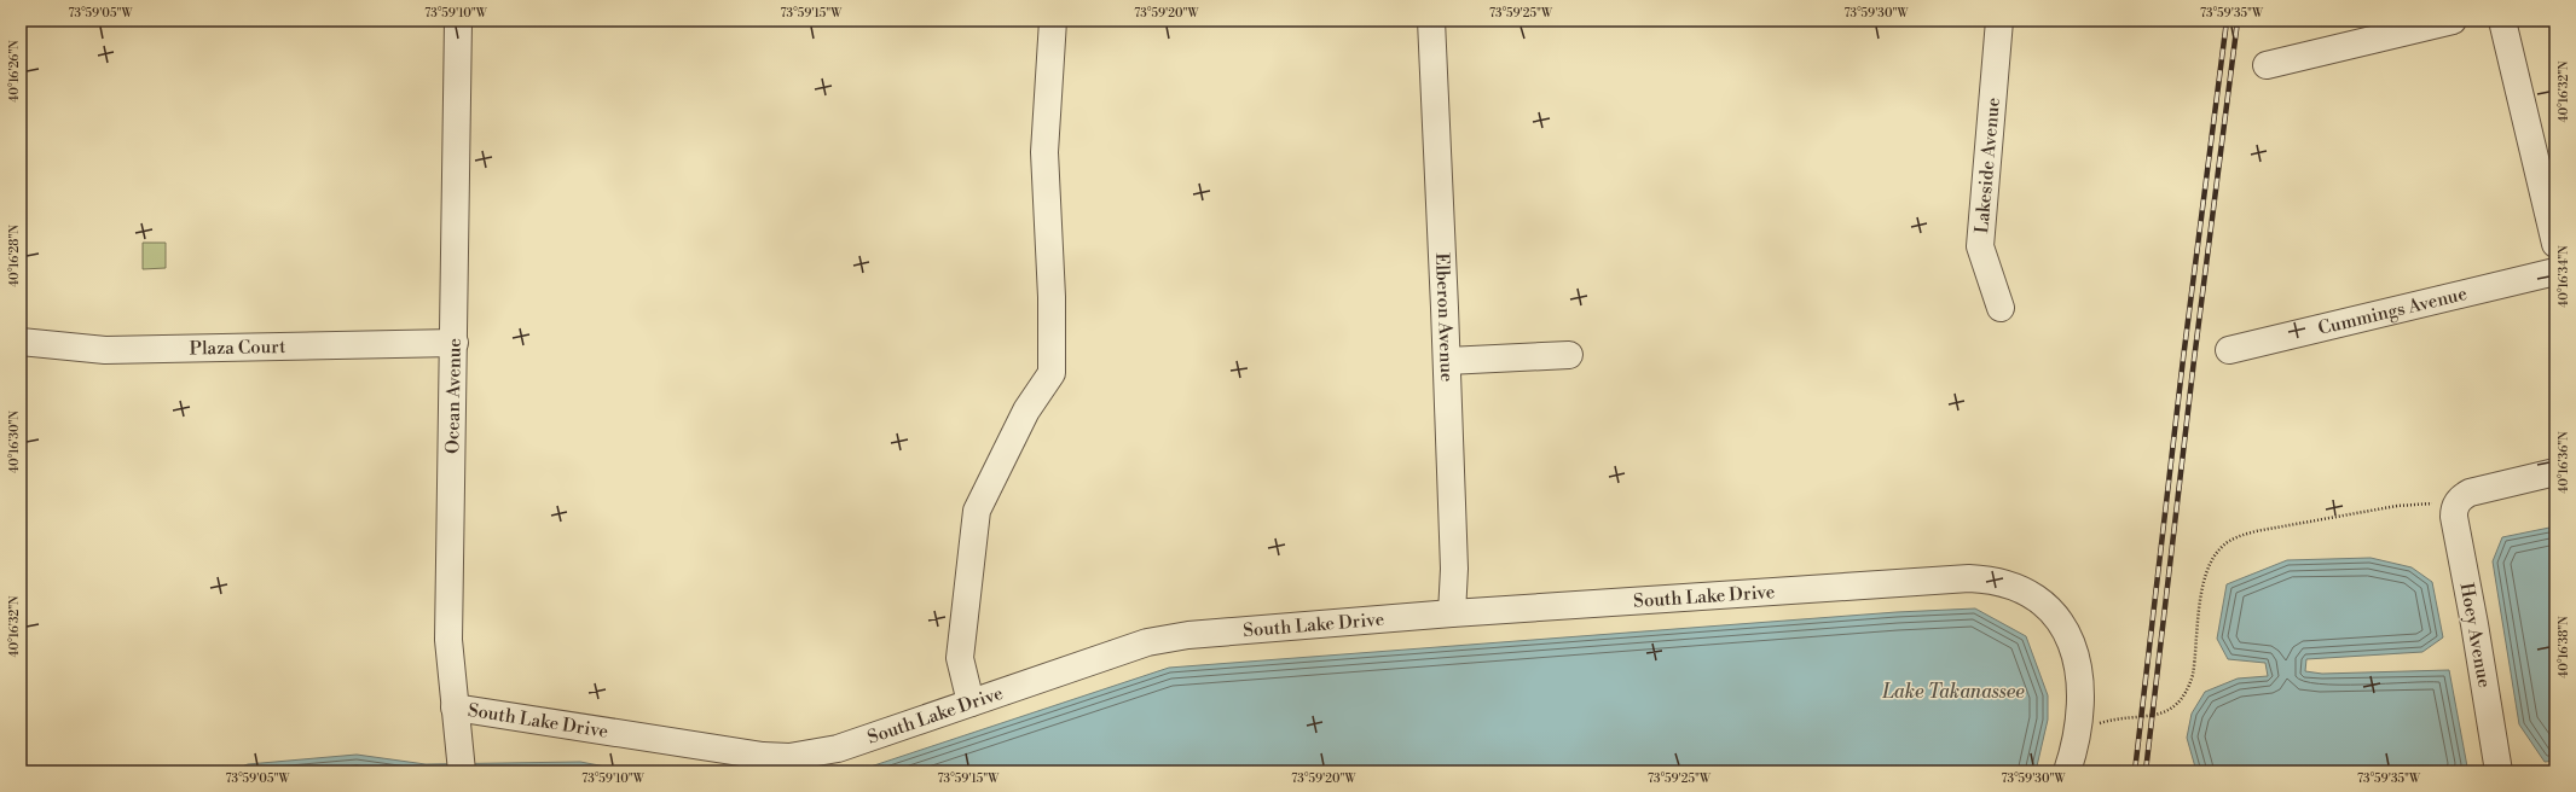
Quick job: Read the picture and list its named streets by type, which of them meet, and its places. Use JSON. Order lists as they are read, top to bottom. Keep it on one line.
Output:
{"streets":{"street":["Lakeside Avenue","Cummings Avenue","Elberon Avenue","Plaza Court","Ocean Avenue","South Lake Drive","Hoey Avenue"]},"crossings":[["Elberon Avenue","South Lake Drive"],["Plaza Court","Ocean Avenue"],["Ocean Avenue","South Lake Drive"]],"water":["Lake Takanassee"],"coordinates":["73°59'05\"W","73°59'10\"W","73°59'15\"W","73°59'20\"W","73°59'25\"W","73°59'30\"W","73°59'35\"W","40°16'26\"N","40°16'32\"N","40°16'28\"N","40°16'34\"N","40°16'30\"N","40°16'36\"N","40°16'38\"N"]}
